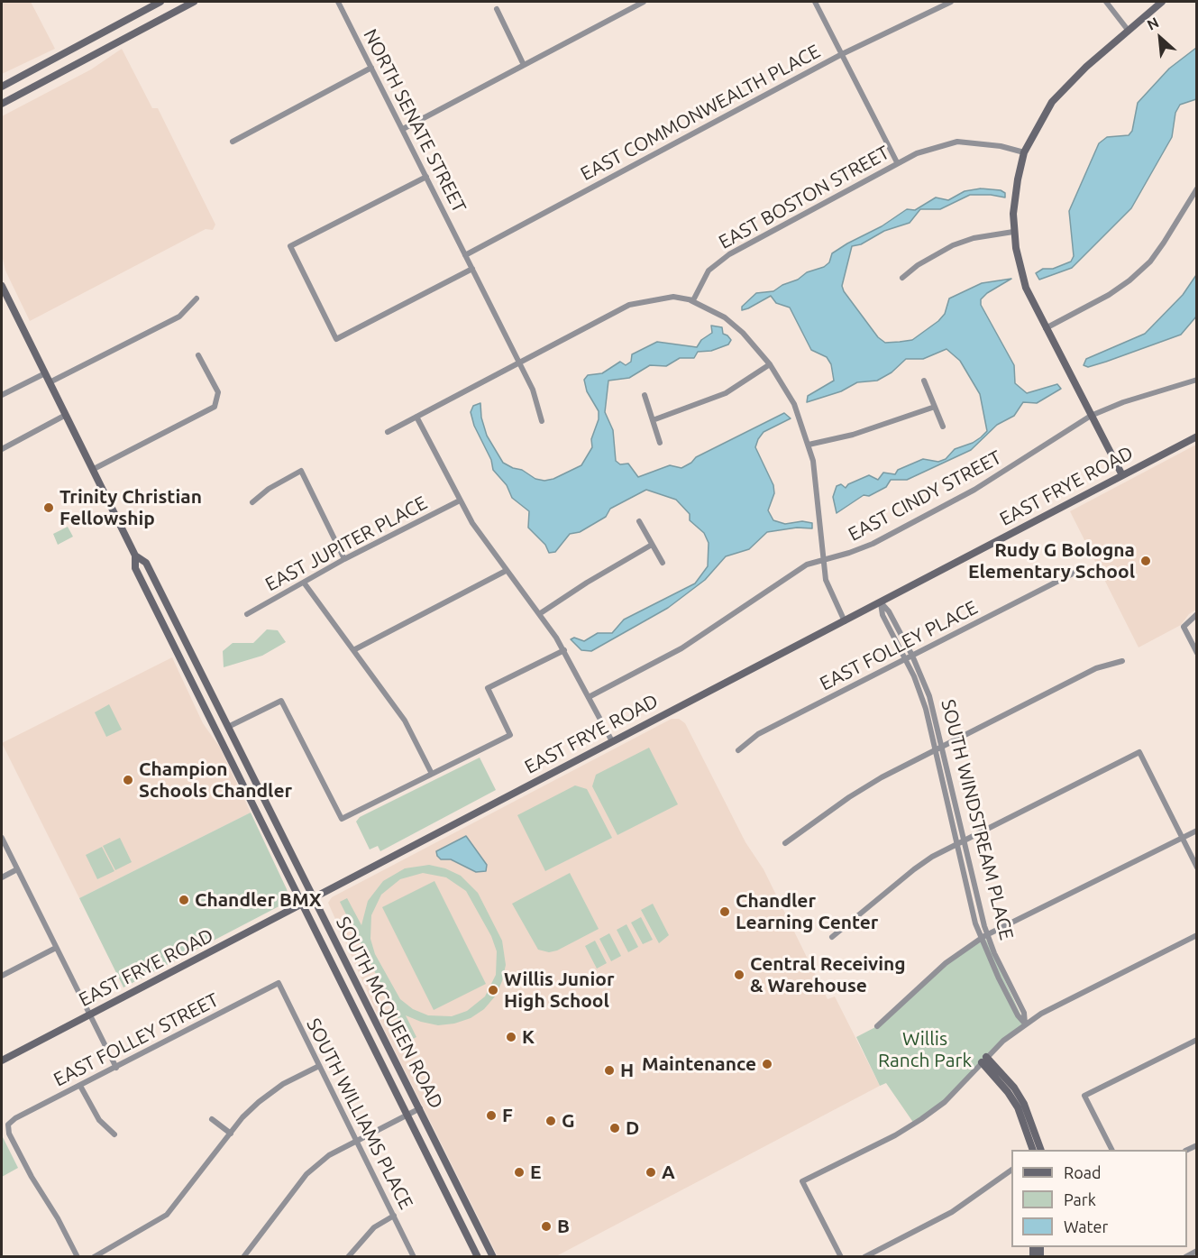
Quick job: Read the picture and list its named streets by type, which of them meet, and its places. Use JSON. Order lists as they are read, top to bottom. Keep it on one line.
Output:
{"streets":{"main road":["EAST FRYE ROAD","SOUTH MCQUEEN ROAD"],"street":["EAST COMMONWEALTH PLACE","NORTH SENATE STREET","EAST BOSTON STREET","EAST CINDY STREET","EAST JUPITER PLACE","EAST FOLLEY PLACE","SOUTH WINDSTREAM PLACE","EAST FOLLEY STREET","SOUTH WILLIAMS PLACE"]},"crossings":[["EAST COMMONWEALTH PLACE","NORTH SENATE STREET"],["EAST FRYE ROAD","SOUTH WINDSTREAM PLACE"],["EAST FRYE ROAD","SOUTH MCQUEEN ROAD"],["EAST FOLLEY PLACE","SOUTH WINDSTREAM PLACE"],["EAST FOLLEY STREET","SOUTH WILLIAMS PLACE"]],"parks":["Willis Ranch Park"],"places":["Trinity Christian Fellowship","Rudy G Bologna Elementary School","Champion Schools Chandler","Chandler BMX","Chandler Learning Center","Central Receiving & Warehouse","Willis Junior High School","K","Maintenance","H","F","G","D","E","A","B"],"legend":["Road","Park","Water"],"north":"top left"}
